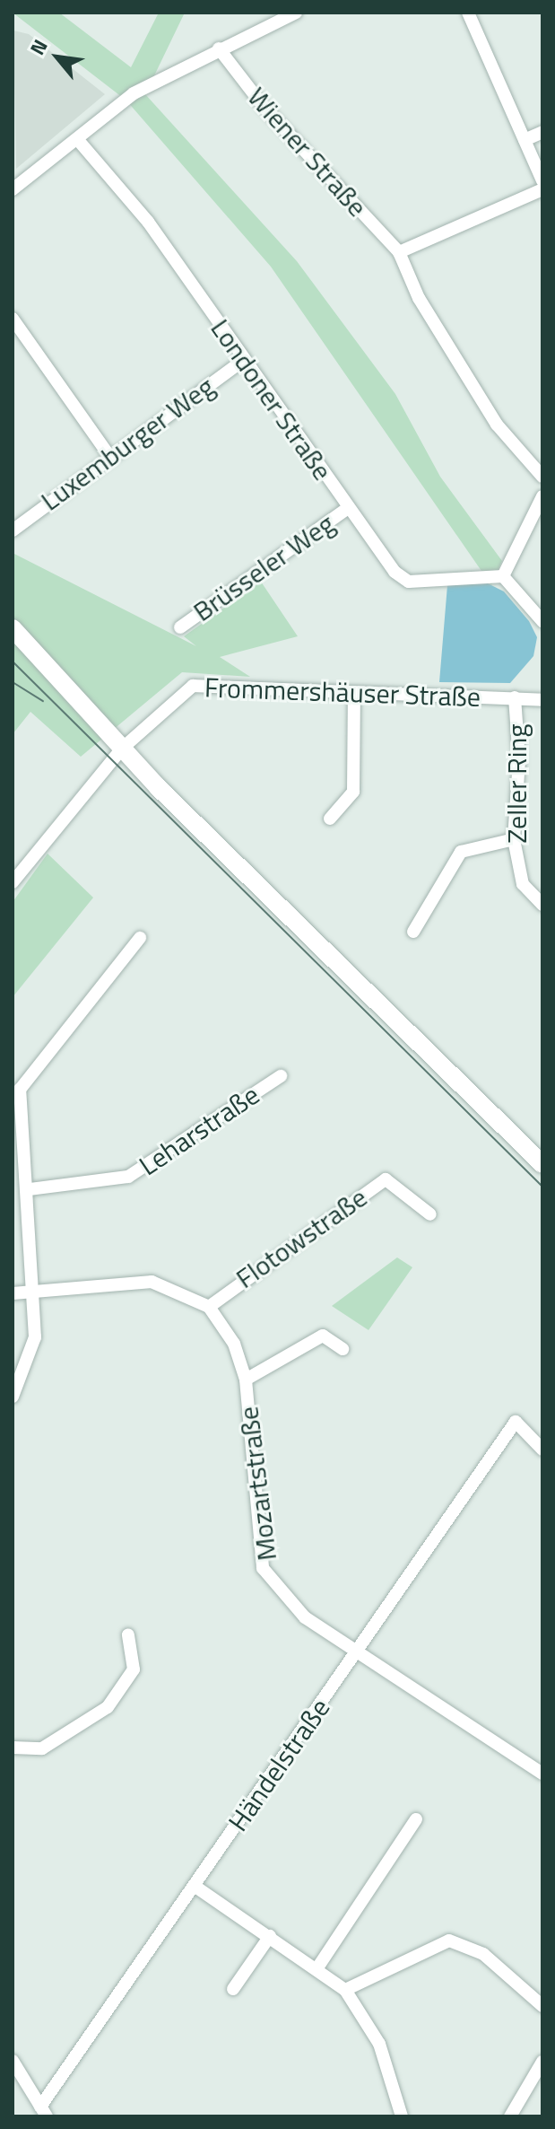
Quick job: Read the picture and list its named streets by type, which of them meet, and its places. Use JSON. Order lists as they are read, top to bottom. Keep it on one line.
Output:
{"streets":{"street":["Wiener Straße","Londoner Straße","Luxemburger Weg","Brüsseler Weg","Frommershäuser Straße","Zeller Ring","Leharstraße","Flotowstraße","Mozartstraße","Händelstraße"]},"crossings":[["Londoner Straße","Luxemburger Weg"],["Londoner Straße","Brüsseler Weg"],["Frommershäuser Straße","Zeller Ring"],["Flotowstraße","Mozartstraße"],["Mozartstraße","Händelstraße"]],"north":"top left"}
